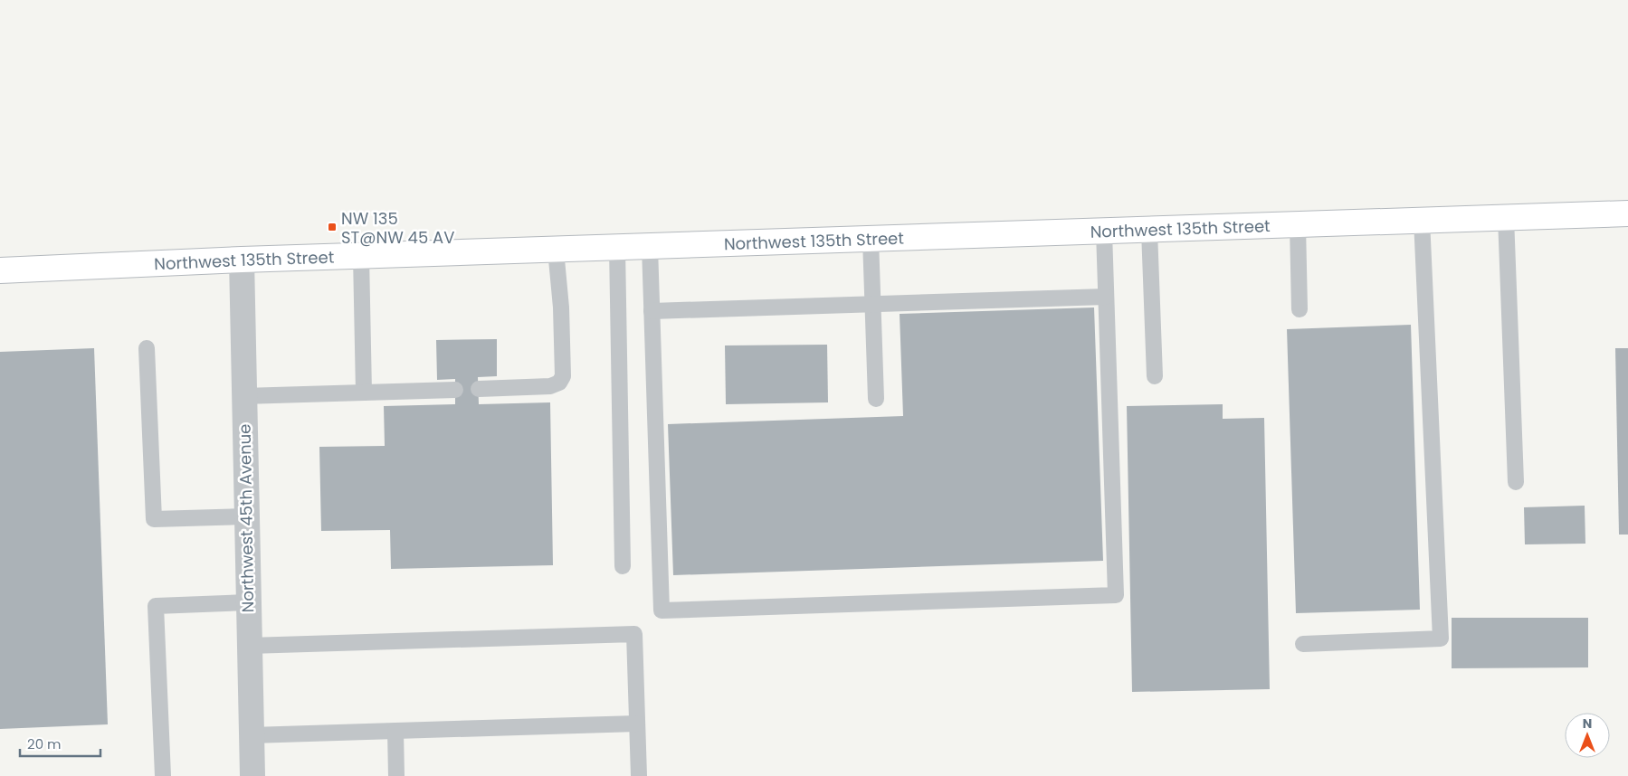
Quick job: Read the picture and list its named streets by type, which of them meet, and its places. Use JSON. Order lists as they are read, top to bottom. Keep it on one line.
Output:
{"streets":{"main road":["Northwest 135th Street"],"street":["Northwest 45th Avenue"]},"crossings":[["Northwest 135th Street","Northwest 45th Avenue"]],"places":{"transit":["NW 135 ST@NW 45 AV"]},"scale_bar":"20 m","north":"top"}
